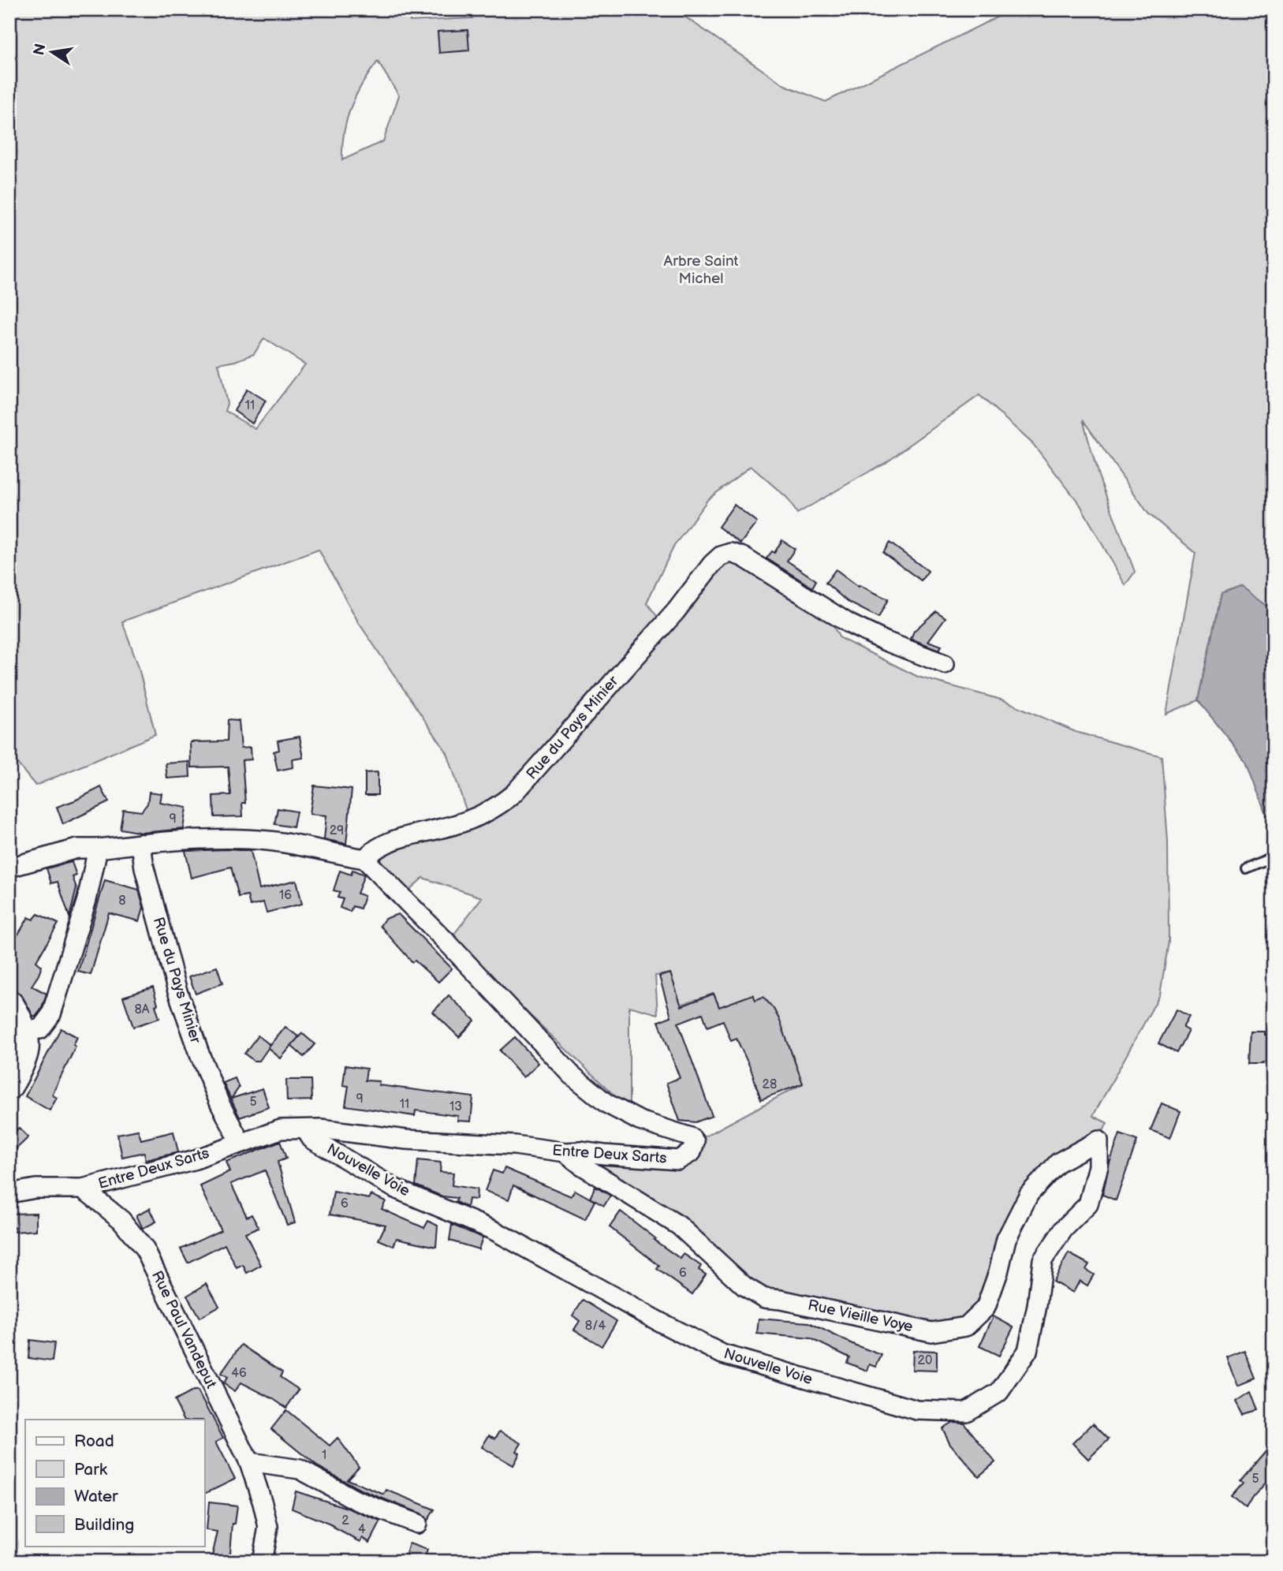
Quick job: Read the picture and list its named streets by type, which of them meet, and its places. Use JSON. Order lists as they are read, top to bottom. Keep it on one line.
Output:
{"streets":{"street":["Rue du Pays Minier","Entre Deux Sarts","Nouvelle Voie","Rue Vieille Voye","Rue Paul Vandeput"]},"crossings":[["Rue du Pays Minier","Entre Deux Sarts"],["Entre Deux Sarts","Nouvelle Voie"],["Entre Deux Sarts","Rue Vieille Voye"],["Entre Deux Sarts","Rue Paul Vandeput"],["Nouvelle Voie","Rue Vieille Voye"]],"parks":["Arbre Saint Michel"],"house_numbers":["11","9","29","16","8","8A","28","9","5","11","13","6","6","8/4","20","46","1","5","2","4"],"legend":["Road","Park","Water","Building"],"north":"left"}
